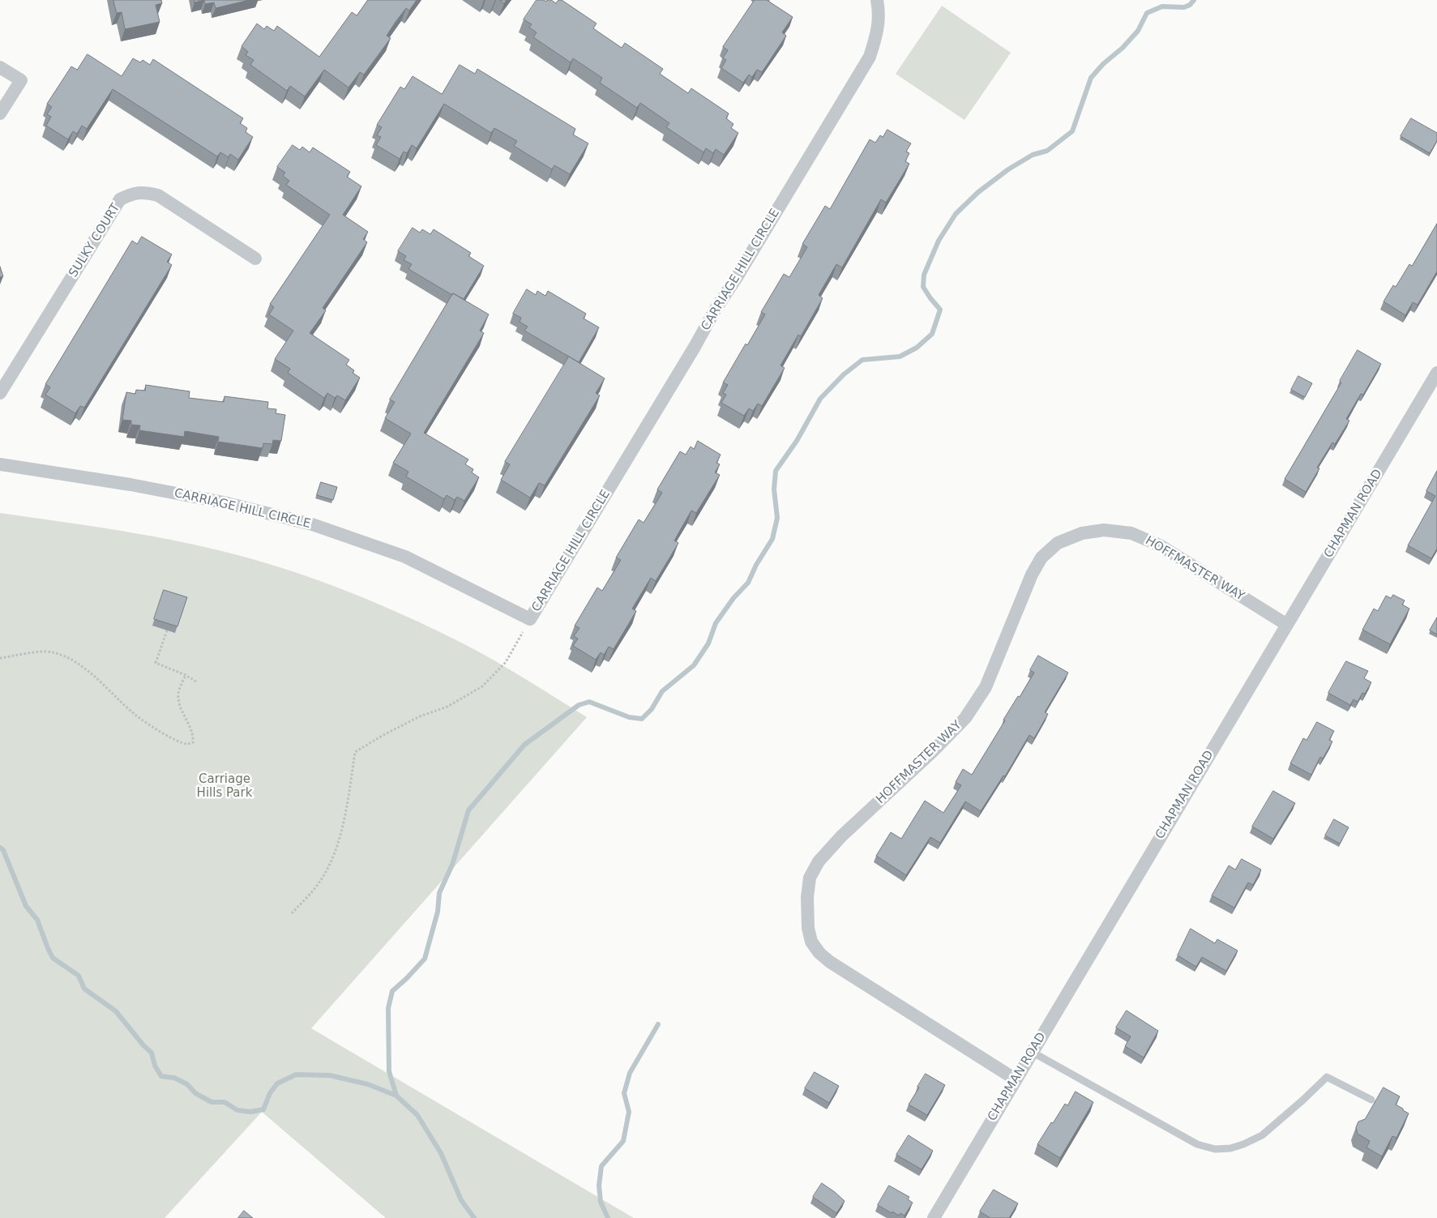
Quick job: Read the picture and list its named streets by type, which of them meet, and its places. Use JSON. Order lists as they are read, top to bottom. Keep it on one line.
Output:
{"streets":{"street":["SULKY COURT","CARRIAGE HILL CIRCLE","CHAPMAN ROAD","HOFFMASTER WAY"]},"crossings":[["CHAPMAN ROAD","HOFFMASTER WAY"]],"parks":["Carriage Hills Park"]}
